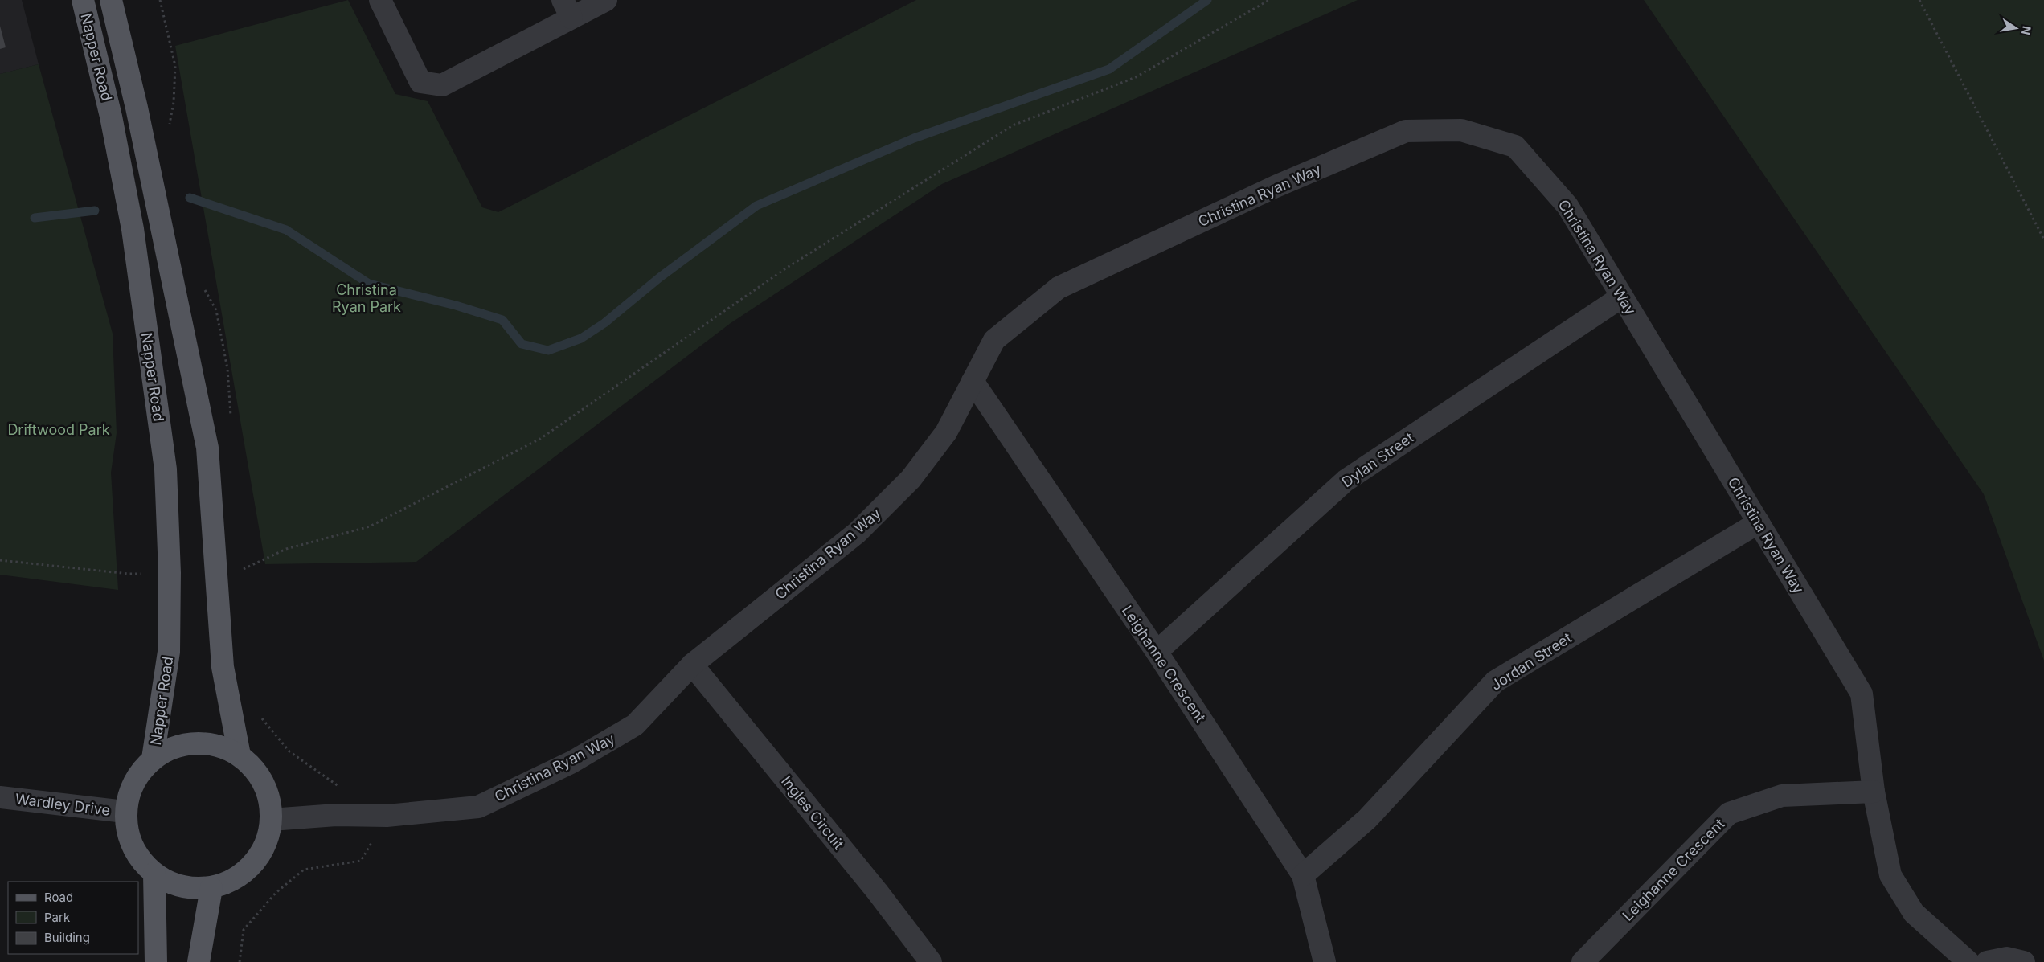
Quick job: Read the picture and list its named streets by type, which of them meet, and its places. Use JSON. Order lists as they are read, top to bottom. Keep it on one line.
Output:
{"streets":{"main road":["Napper Road"],"street":["Christina Ryan Way","Dylan Street","Jordan Street","Leighanne Crescent","Wardley Drive","Ingles Circuit"]},"crossings":[["Christina Ryan Way","Dylan Street"],["Christina Ryan Way","Jordan Street"],["Christina Ryan Way","Leighanne Crescent"],["Christina Ryan Way","Ingles Circuit"],["Dylan Street","Leighanne Crescent"],["Jordan Street","Leighanne Crescent"]],"parks":["Christina Ryan Park","Driftwood Park"],"legend":["Road","Park","Building"],"north":"right"}
